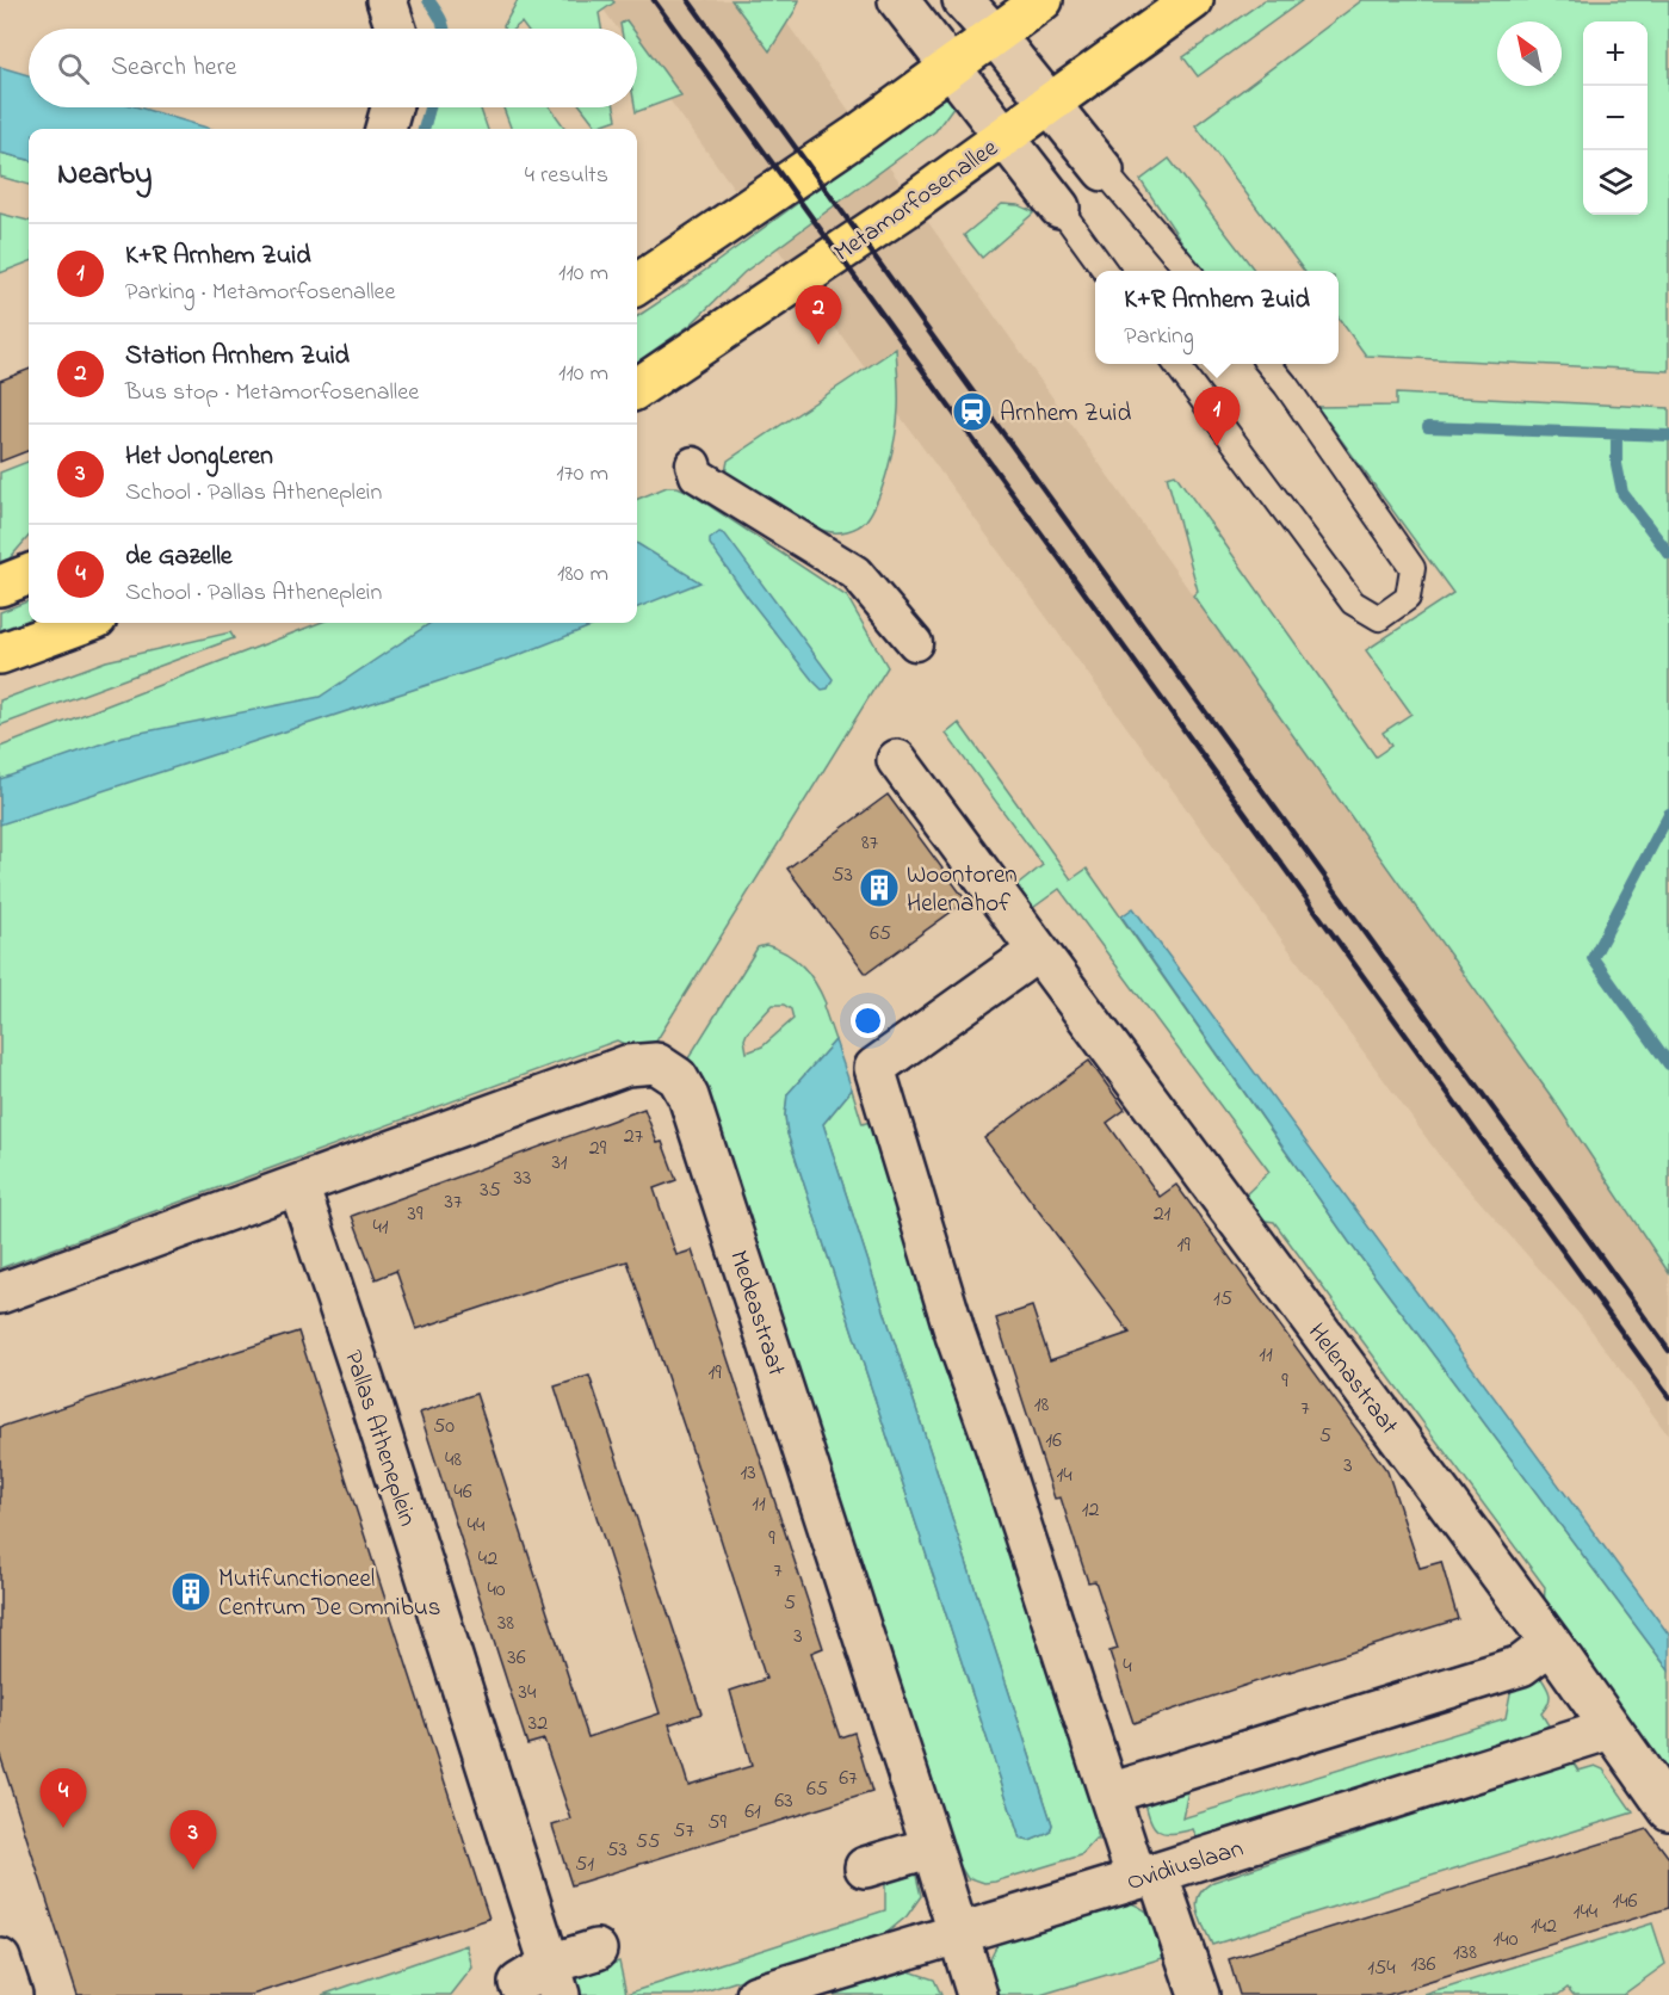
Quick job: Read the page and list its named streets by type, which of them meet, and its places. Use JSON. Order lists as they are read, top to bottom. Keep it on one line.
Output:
{"streets":{"main road":["Metamorfosenallee"],"street":["Medeastraat","Helenastraat","Pallas Atheneplein","Ovidiuslaan"]},"crossings":[["Medeastraat","Pallas Atheneplein"],["Medeastraat","Ovidiuslaan"],["Helenastraat","Ovidiuslaan"]],"places":{"station":["Arnhem Zuid"],"building":["Woontoren Helenahof","Mutifunctioneel Centrum De Omnibus"]},"house_numbers":["87","53","65","27","29","31","33","35","37","39","21","41","19","15","11","19","9","18","7","50","5","16","48","3","13","14","46","11","12","44","9","42","7","40","5","38","3","36","4","34","32","67","65","63","61","59","57","55","53","51","146","144","142","140","138","136","154"],"north":"top left","page":{"map_buttons":["+","−"],"search":"Search here","heading":["Nearby","4 results"],"list":[{"mark":"1","name":"K+R Arnhem Zuid","note":"Parking · Metamorfosenallee","value":"110 m"},{"mark":"2","name":"Station Arnhem Zuid","note":"Bus stop · Metamorfosenallee","value":"110 m"},{"mark":"3","name":"Het JongLeren","note":"School · Pallas Atheneplein","value":"170 m"},{"mark":"4","name":"de Gazelle","note":"School · Pallas Atheneplein","value":"180 m"}],"popup":["K+R Arnhem Zuid","Parking"],"pins":["2","1","4","3"]}}
